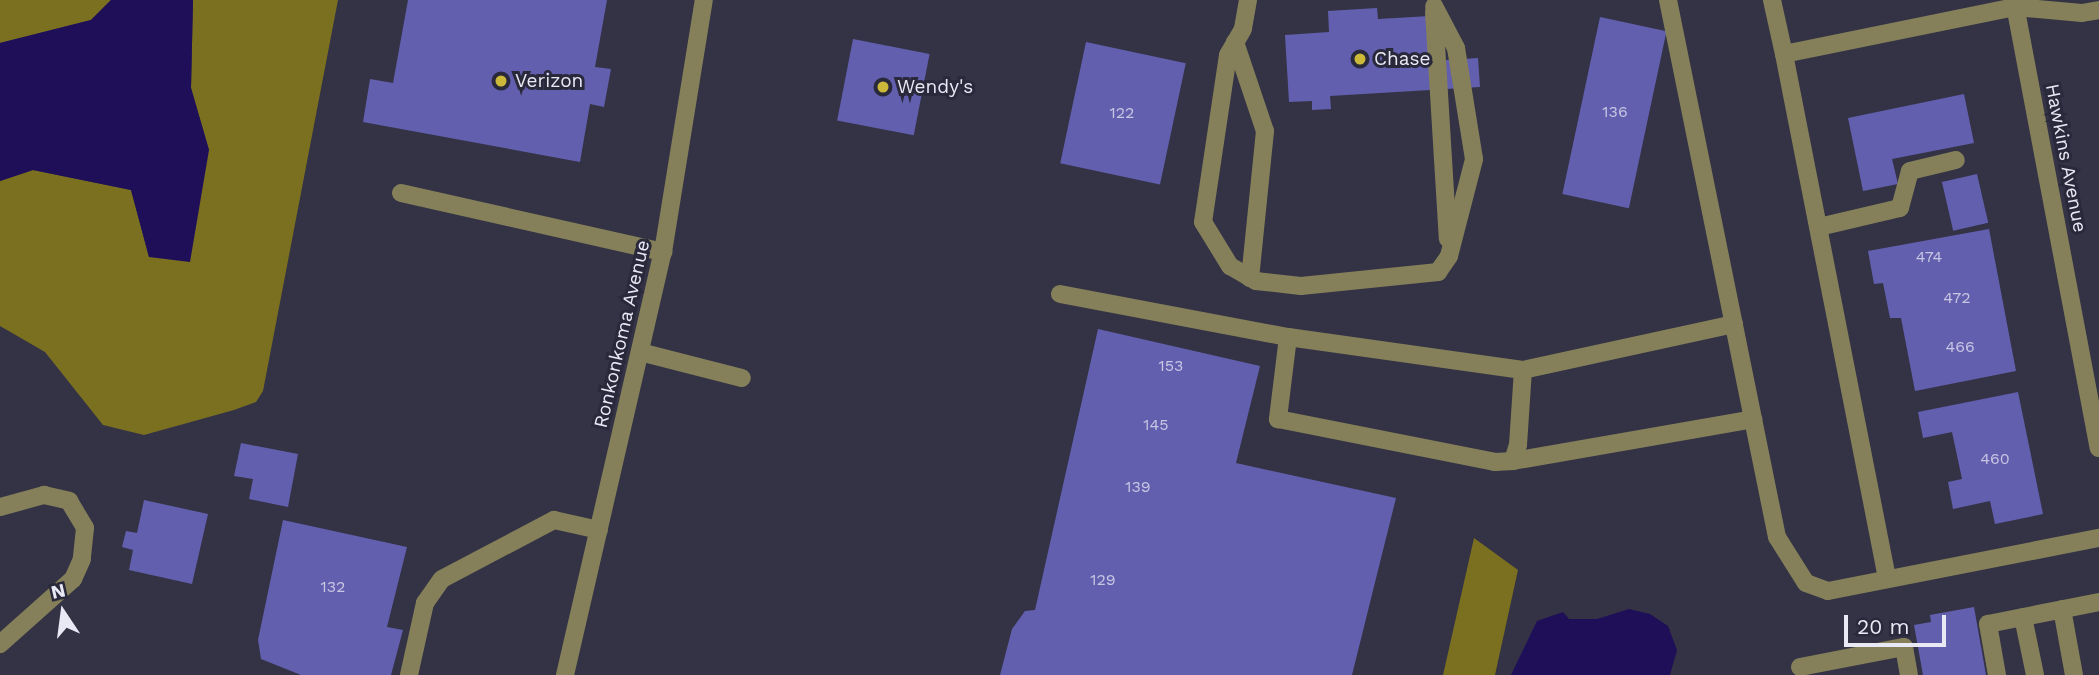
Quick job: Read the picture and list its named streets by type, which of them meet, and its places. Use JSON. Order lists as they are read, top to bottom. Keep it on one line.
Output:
{"streets":{"street":["Hawkins Avenue","Ronkonkoma Avenue"]},"places":["Chase","Verizon","Wendy's"],"house_numbers":["136","122","474","472","466","153","145","460","139","129","132"],"scale_bar":"20 m","north":"top"}
